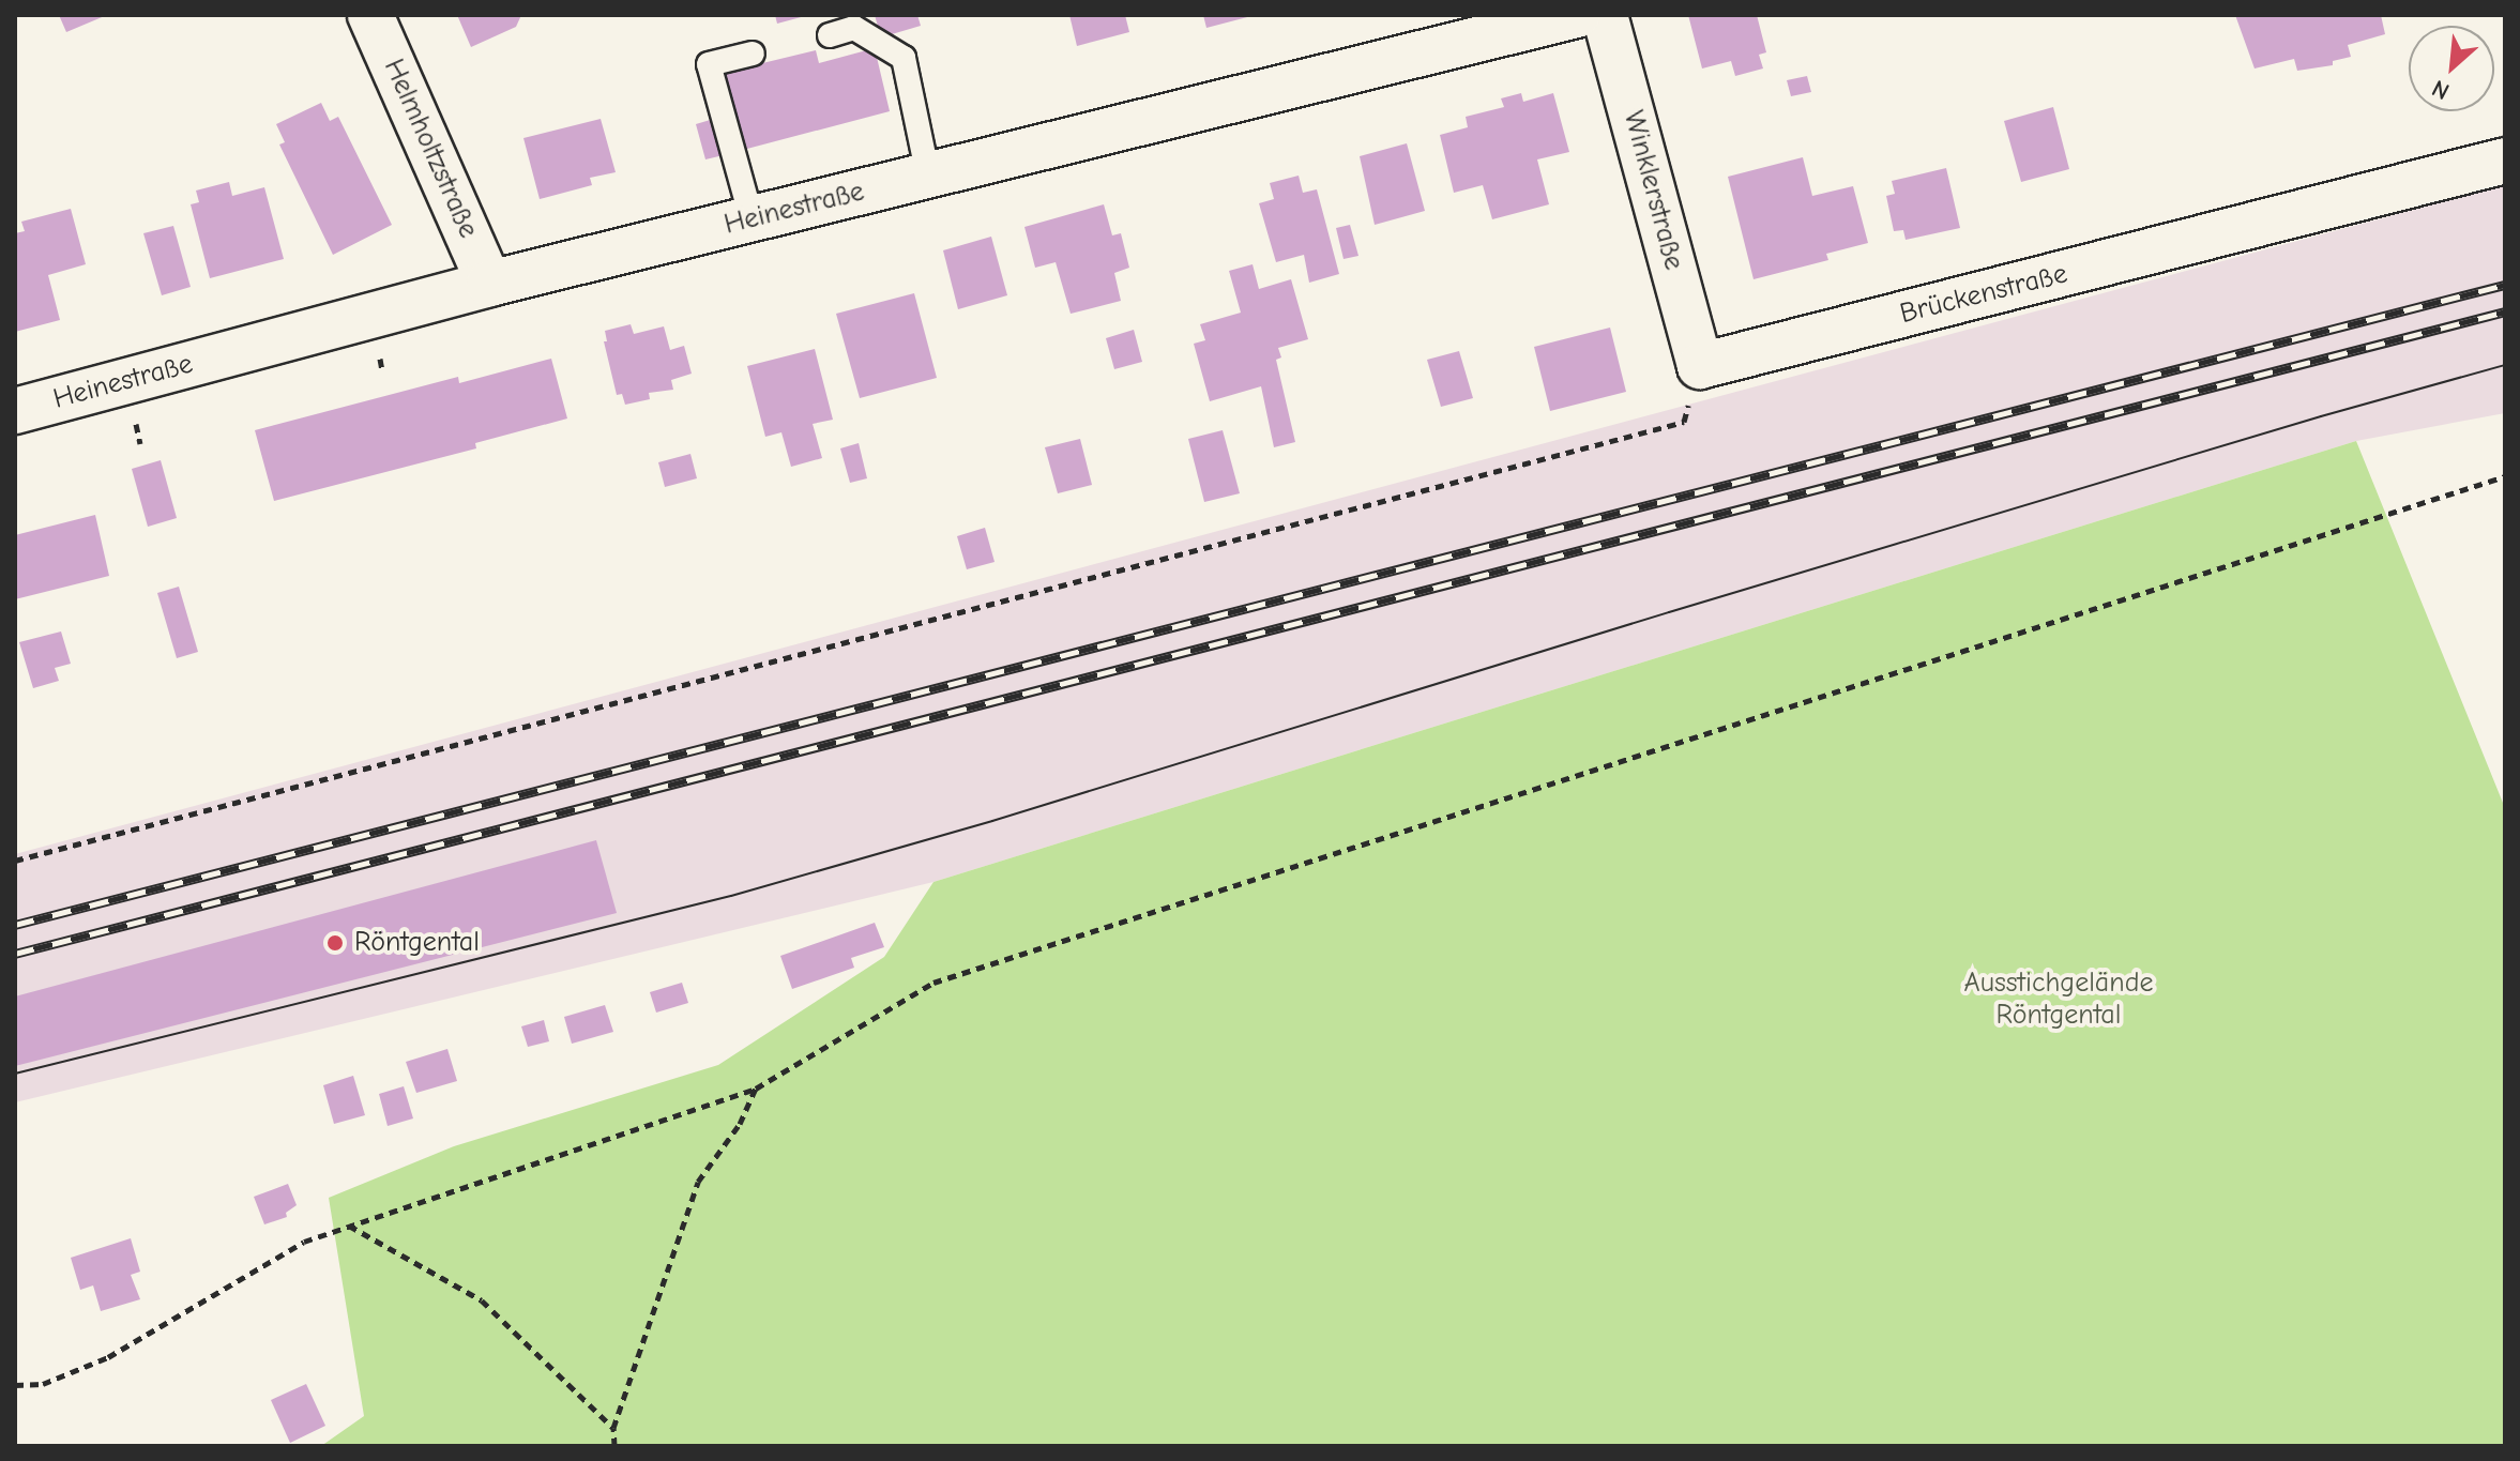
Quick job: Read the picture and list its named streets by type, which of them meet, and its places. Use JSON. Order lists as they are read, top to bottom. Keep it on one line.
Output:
{"streets":{"street":["Helmholtzstraße","Winklerstraße","Heinestraße","Brückenstraße"]},"crossings":[["Helmholtzstraße","Heinestraße"],["Winklerstraße","Brückenstraße"]],"parks":["Ausstichgelände Röntgental"],"places":["Röntgental"],"north":"bottom left"}
